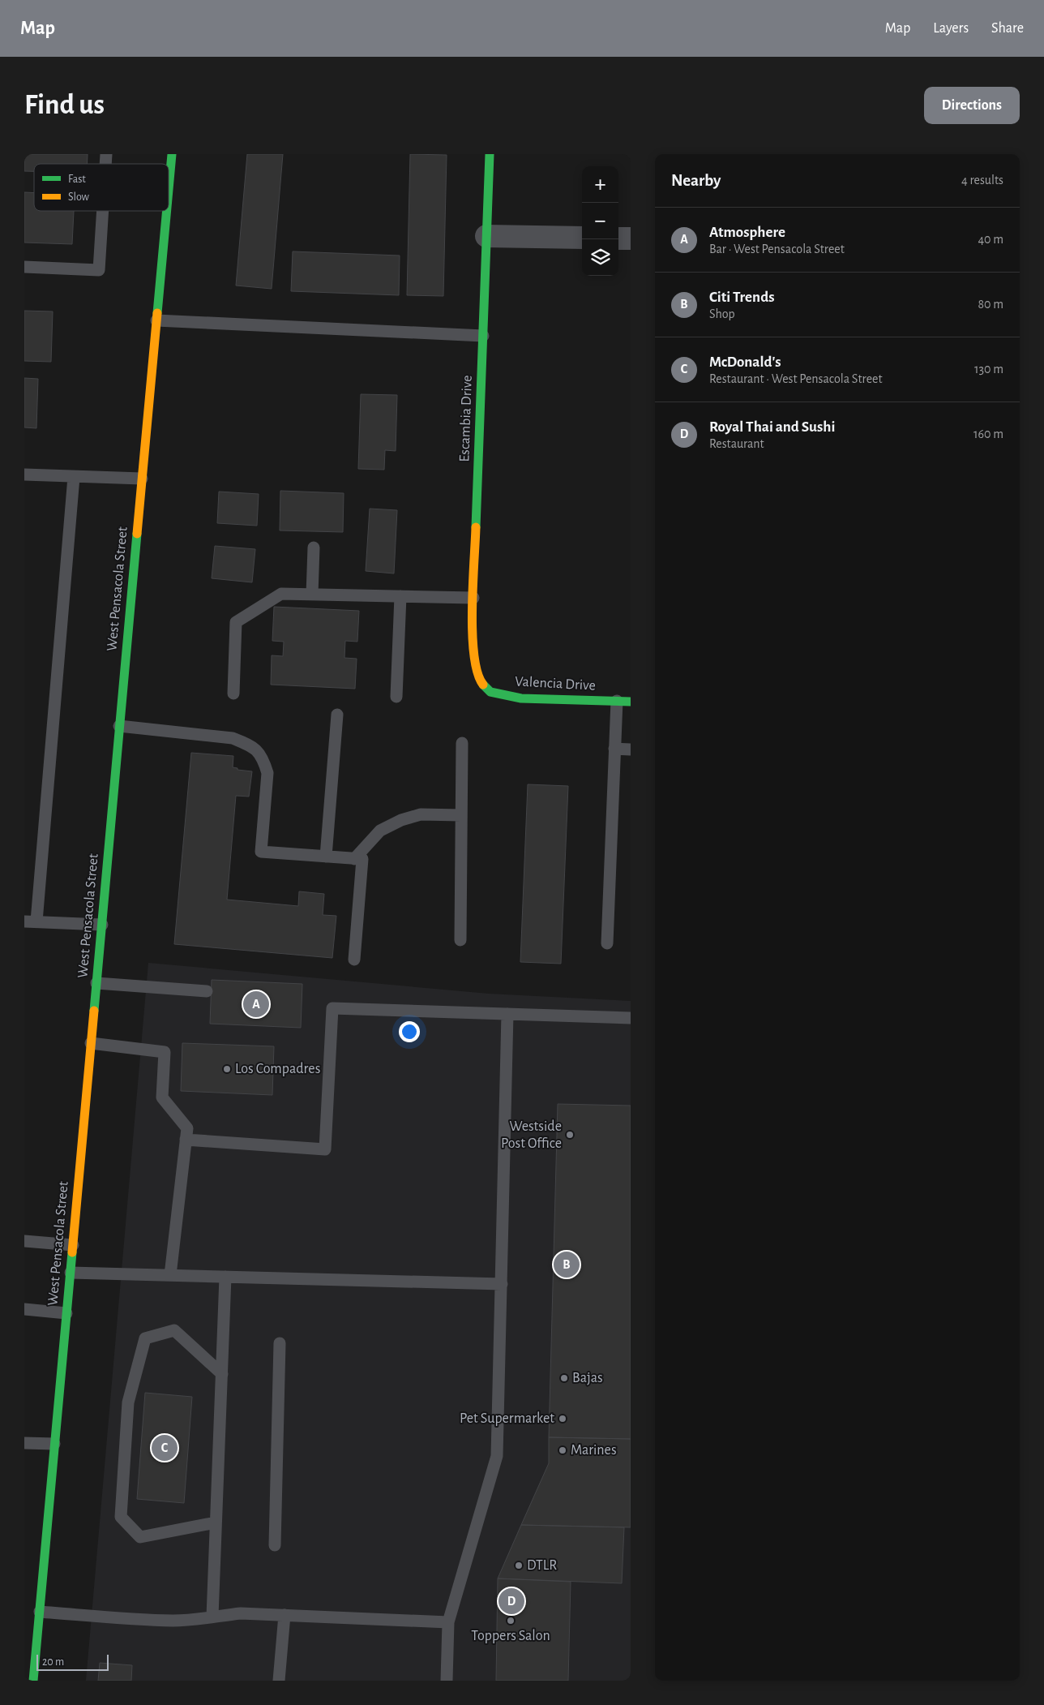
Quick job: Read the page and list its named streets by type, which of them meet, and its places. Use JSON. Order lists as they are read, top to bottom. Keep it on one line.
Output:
{"streets":{"main road":["Escambia Drive","West Pensacola Street","Valencia Drive"]},"crossings":[["Escambia Drive","Valencia Drive"]],"places":["Los Compadres","Westside Post Office","Bajas","Pet Supermarket","Marines","DTLR","Toppers Salon"],"legend":["Fast","Slow"],"scale_bar":"20 m","page":{"header":"Map","nav":["Map","Layers","Share"],"buttons":"Directions","title":"Find us","heading":["Nearby","4 results"],"map_buttons":["+","−"],"list":[{"mark":"A","name":"Atmosphere","note":"Bar · West Pensacola Street","value":"40 m"},{"mark":"B","name":"Citi Trends","note":"Shop","value":"80 m"},{"mark":"C","name":"McDonald's","note":"Restaurant · West Pensacola Street","value":"130 m"},{"mark":"D","name":"Royal Thai and Sushi","note":"Restaurant","value":"160 m"}],"pins":["A","B","C","D"],"scale":"20 m"}}
